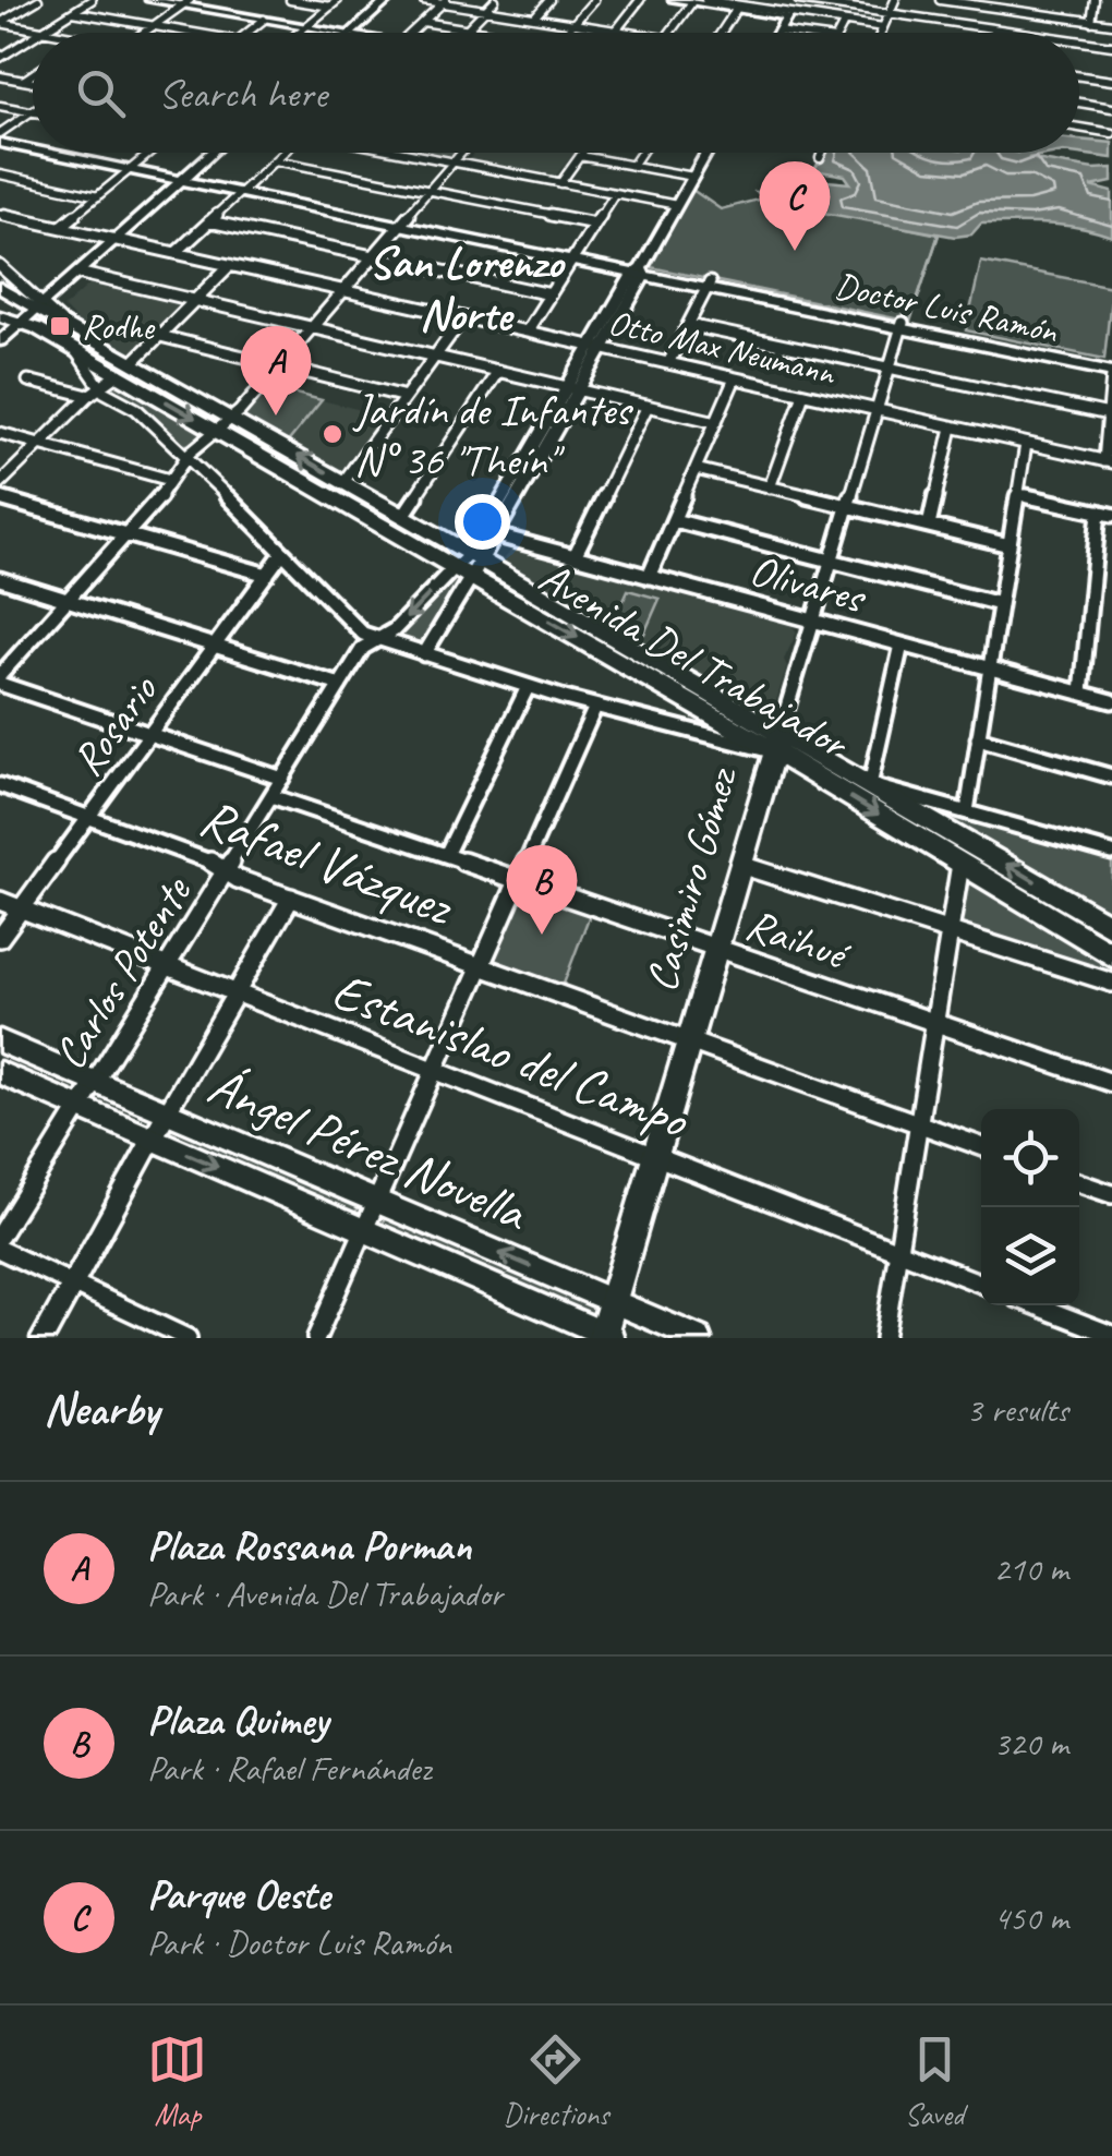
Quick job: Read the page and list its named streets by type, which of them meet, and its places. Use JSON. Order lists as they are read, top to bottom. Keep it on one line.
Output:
{"streets":{"main road":["Doctor Luis Ramón","Avenida Del Trabajador","Casimiro Gómez","Ángel Pérez Novella"],"street":["Otto Max Neumann","Olivares","Rosario","Rafael Vázquez","Raihué","Carlos Potente","Estanislao del Campo"]},"crossings":[["Doctor Luis Ramón","Casimiro Gómez"],["Otto Max Neumann","Casimiro Gómez"],["Olivares","Casimiro Gómez"],["Avenida Del Trabajador","Casimiro Gómez"],["Avenida Del Trabajador","Carlos Potente"],["Rosario","Rafael Vázquez"],["Rosario","Estanislao del Campo"],["Rafael Vázquez","Casimiro Gómez"],["Rafael Vázquez","Carlos Potente"],["Casimiro Gómez","Raihué"],["Casimiro Gómez","Estanislao del Campo"],["Casimiro Gómez","Ángel Pérez Novella"],["Raihué","Carlos Potente"],["Carlos Potente","Estanislao del Campo"],["Carlos Potente","Ángel Pérez Novella"]],"districts":["San Lorenzo Norte"],"places":{"transit":["Rodhe"],"other":["Jardín de Infantes N° 36 \"Theín\""]},"page":{"search":"Search here","pins":["C","A","B"],"heading":["Nearby","3 results"],"list":[{"mark":"A","name":"Plaza Rossana Porman","note":"Park · Avenida Del Trabajador","value":"210 m"},{"mark":"B","name":"Plaza Quimey","note":"Park · Rafael Fernández","value":"320 m"},{"mark":"C","name":"Parque Oeste","note":"Park · Doctor Luis Ramón","value":"450 m"}],"nav":["Map","Directions","Saved"]}}
